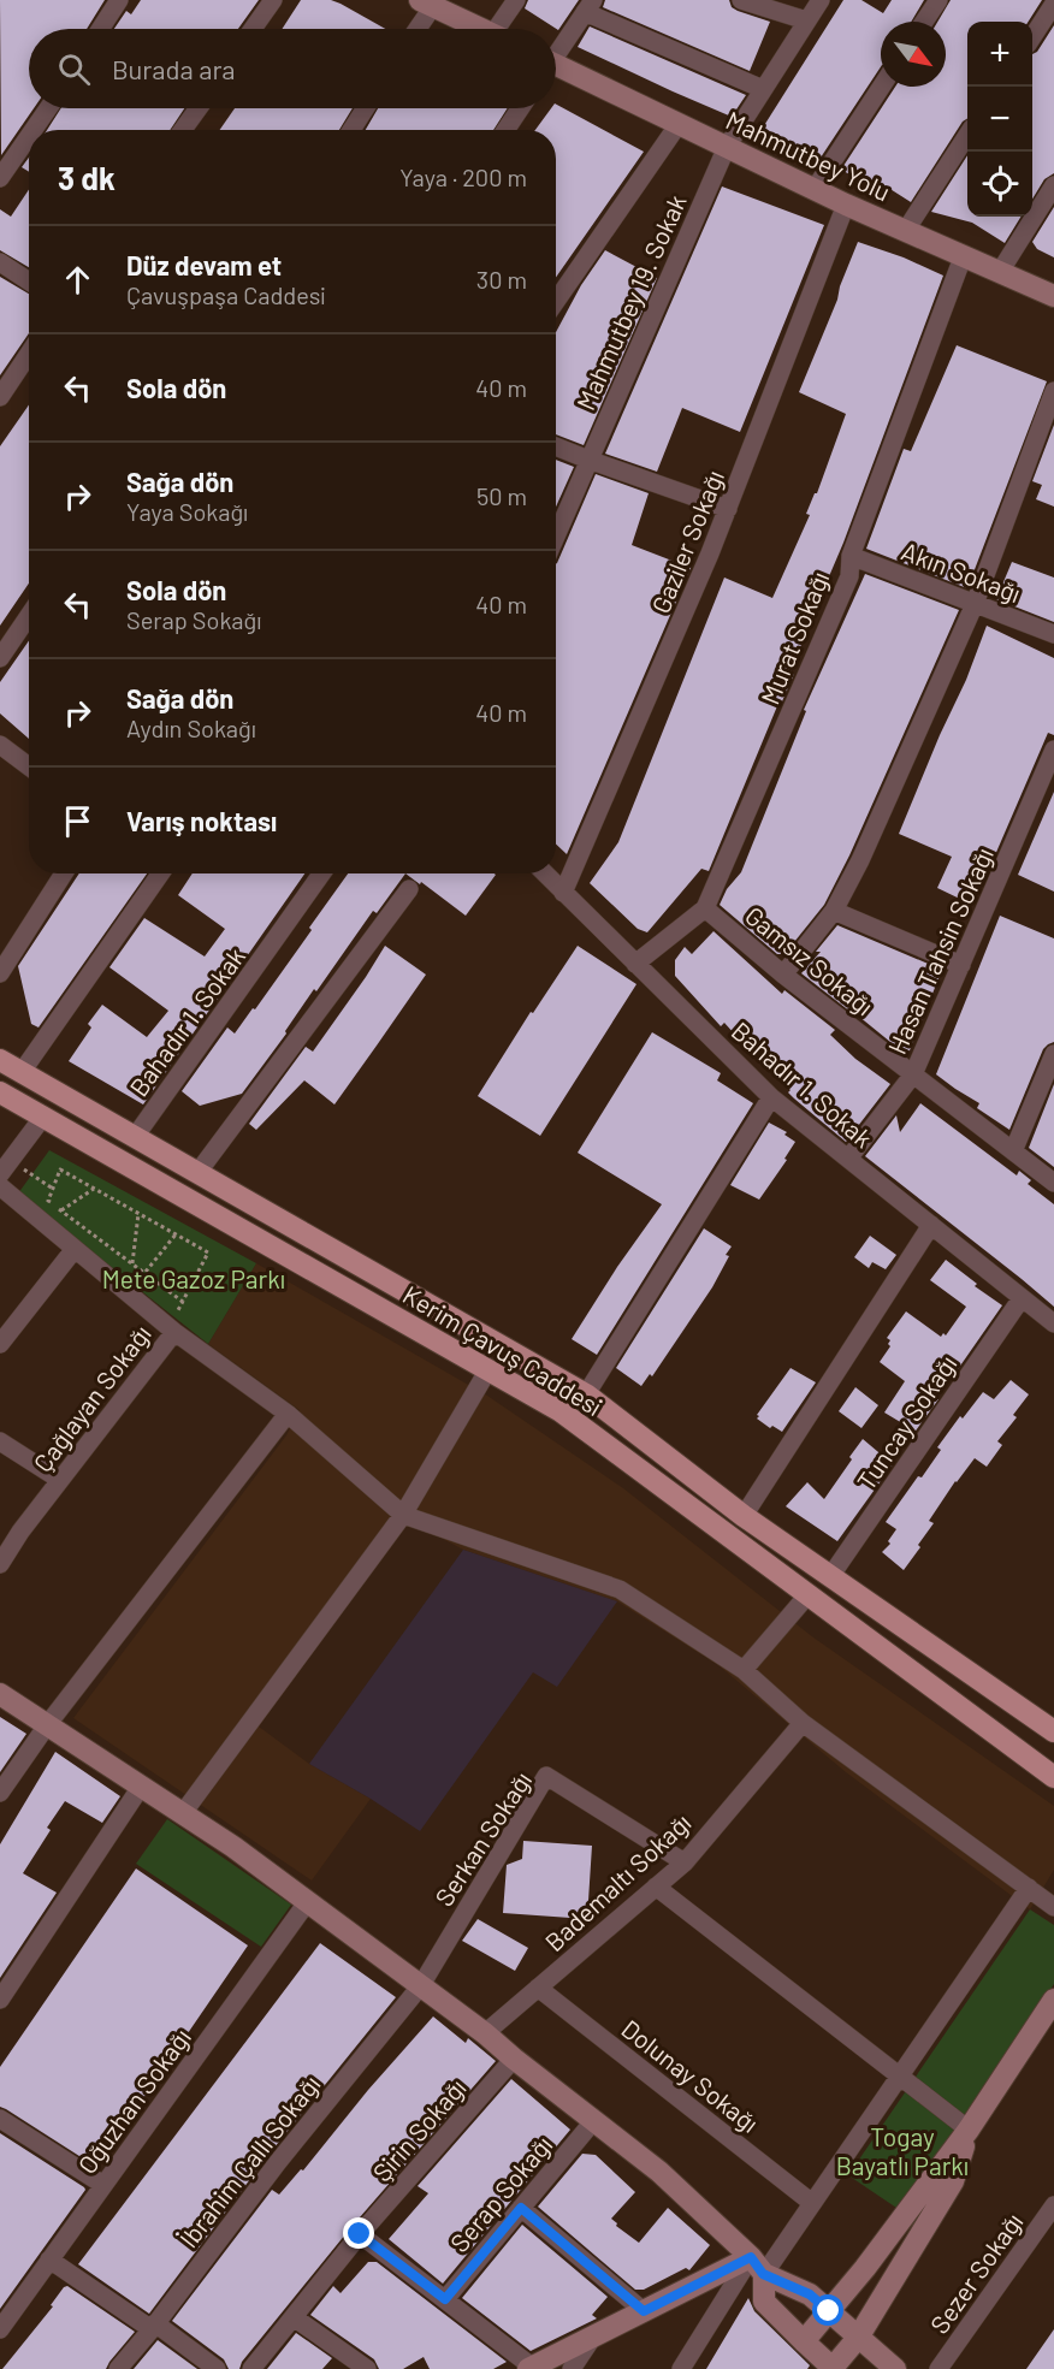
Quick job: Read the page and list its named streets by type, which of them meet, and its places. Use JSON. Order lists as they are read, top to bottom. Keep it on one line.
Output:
{"streets":{"main road":["Kerim Çavuş Caddesi"],"street":["Mahmutbey Yolu","Mahmutbey 19. Sokak","Gaziler Sokağı","Akın Sokağı","Murat Sokağı","Hasan Tahsin Sokağı","Gamsız Sokağı","Bahadır 1. Sokak","Çağlayan Sokağı","Tuncay Sokağı","Serkan Sokağı","Bademaltı Sokağı","Dolunay Sokağı","Oğuzhan Sokağı","Şirin Sokağı","İbrahim Çallı Sokağı","Serap Sokağı","Sezer Sokağı"]},"crossings":[["Mahmutbey Yolu","Mahmutbey 19. Sokak"],["Mahmutbey Yolu","Gaziler Sokağı"],["Mahmutbey Yolu","Murat Sokağı"],["Gaziler Sokağı","Bahadır 1. Sokak"],["Akın Sokağı","Murat Sokağı"],["Murat Sokağı","Gamsız Sokağı"],["Murat Sokağı","Bahadır 1. Sokak"],["Hasan Tahsin Sokağı","Gamsız Sokağı"],["Hasan Tahsin Sokağı","Bahadır 1. Sokak"],["Bahadır 1. Sokak","Kerim Çavuş Caddesi"],["Bahadır 1. Sokak","Tuncay Sokağı"],["Kerim Çavuş Caddesi","Tuncay Sokağı"],["Serkan Sokağı","Bademaltı Sokağı"],["Serkan Sokağı","İbrahim Çallı Sokağı"],["Bademaltı Sokağı","Dolunay Sokağı"]],"parks":["Mete Gazoz Parkı","Togay Bayatlı Parkı"],"north":"bottom right","page":{"map_buttons":["+","−"],"search":"Burada ara","heading":["3 dk","Yaya · 200 m"],"list":[["Düz devam et","Çavuşpaşa Caddesi","30 m"],["Sola dön","40 m"],["Sağa dön","Yaya Sokağı","50 m"],["Sola dön","Serap Sokağı","40 m"],["Sağa dön","Aydın Sokağı","40 m"],"Varış noktası"]}}
